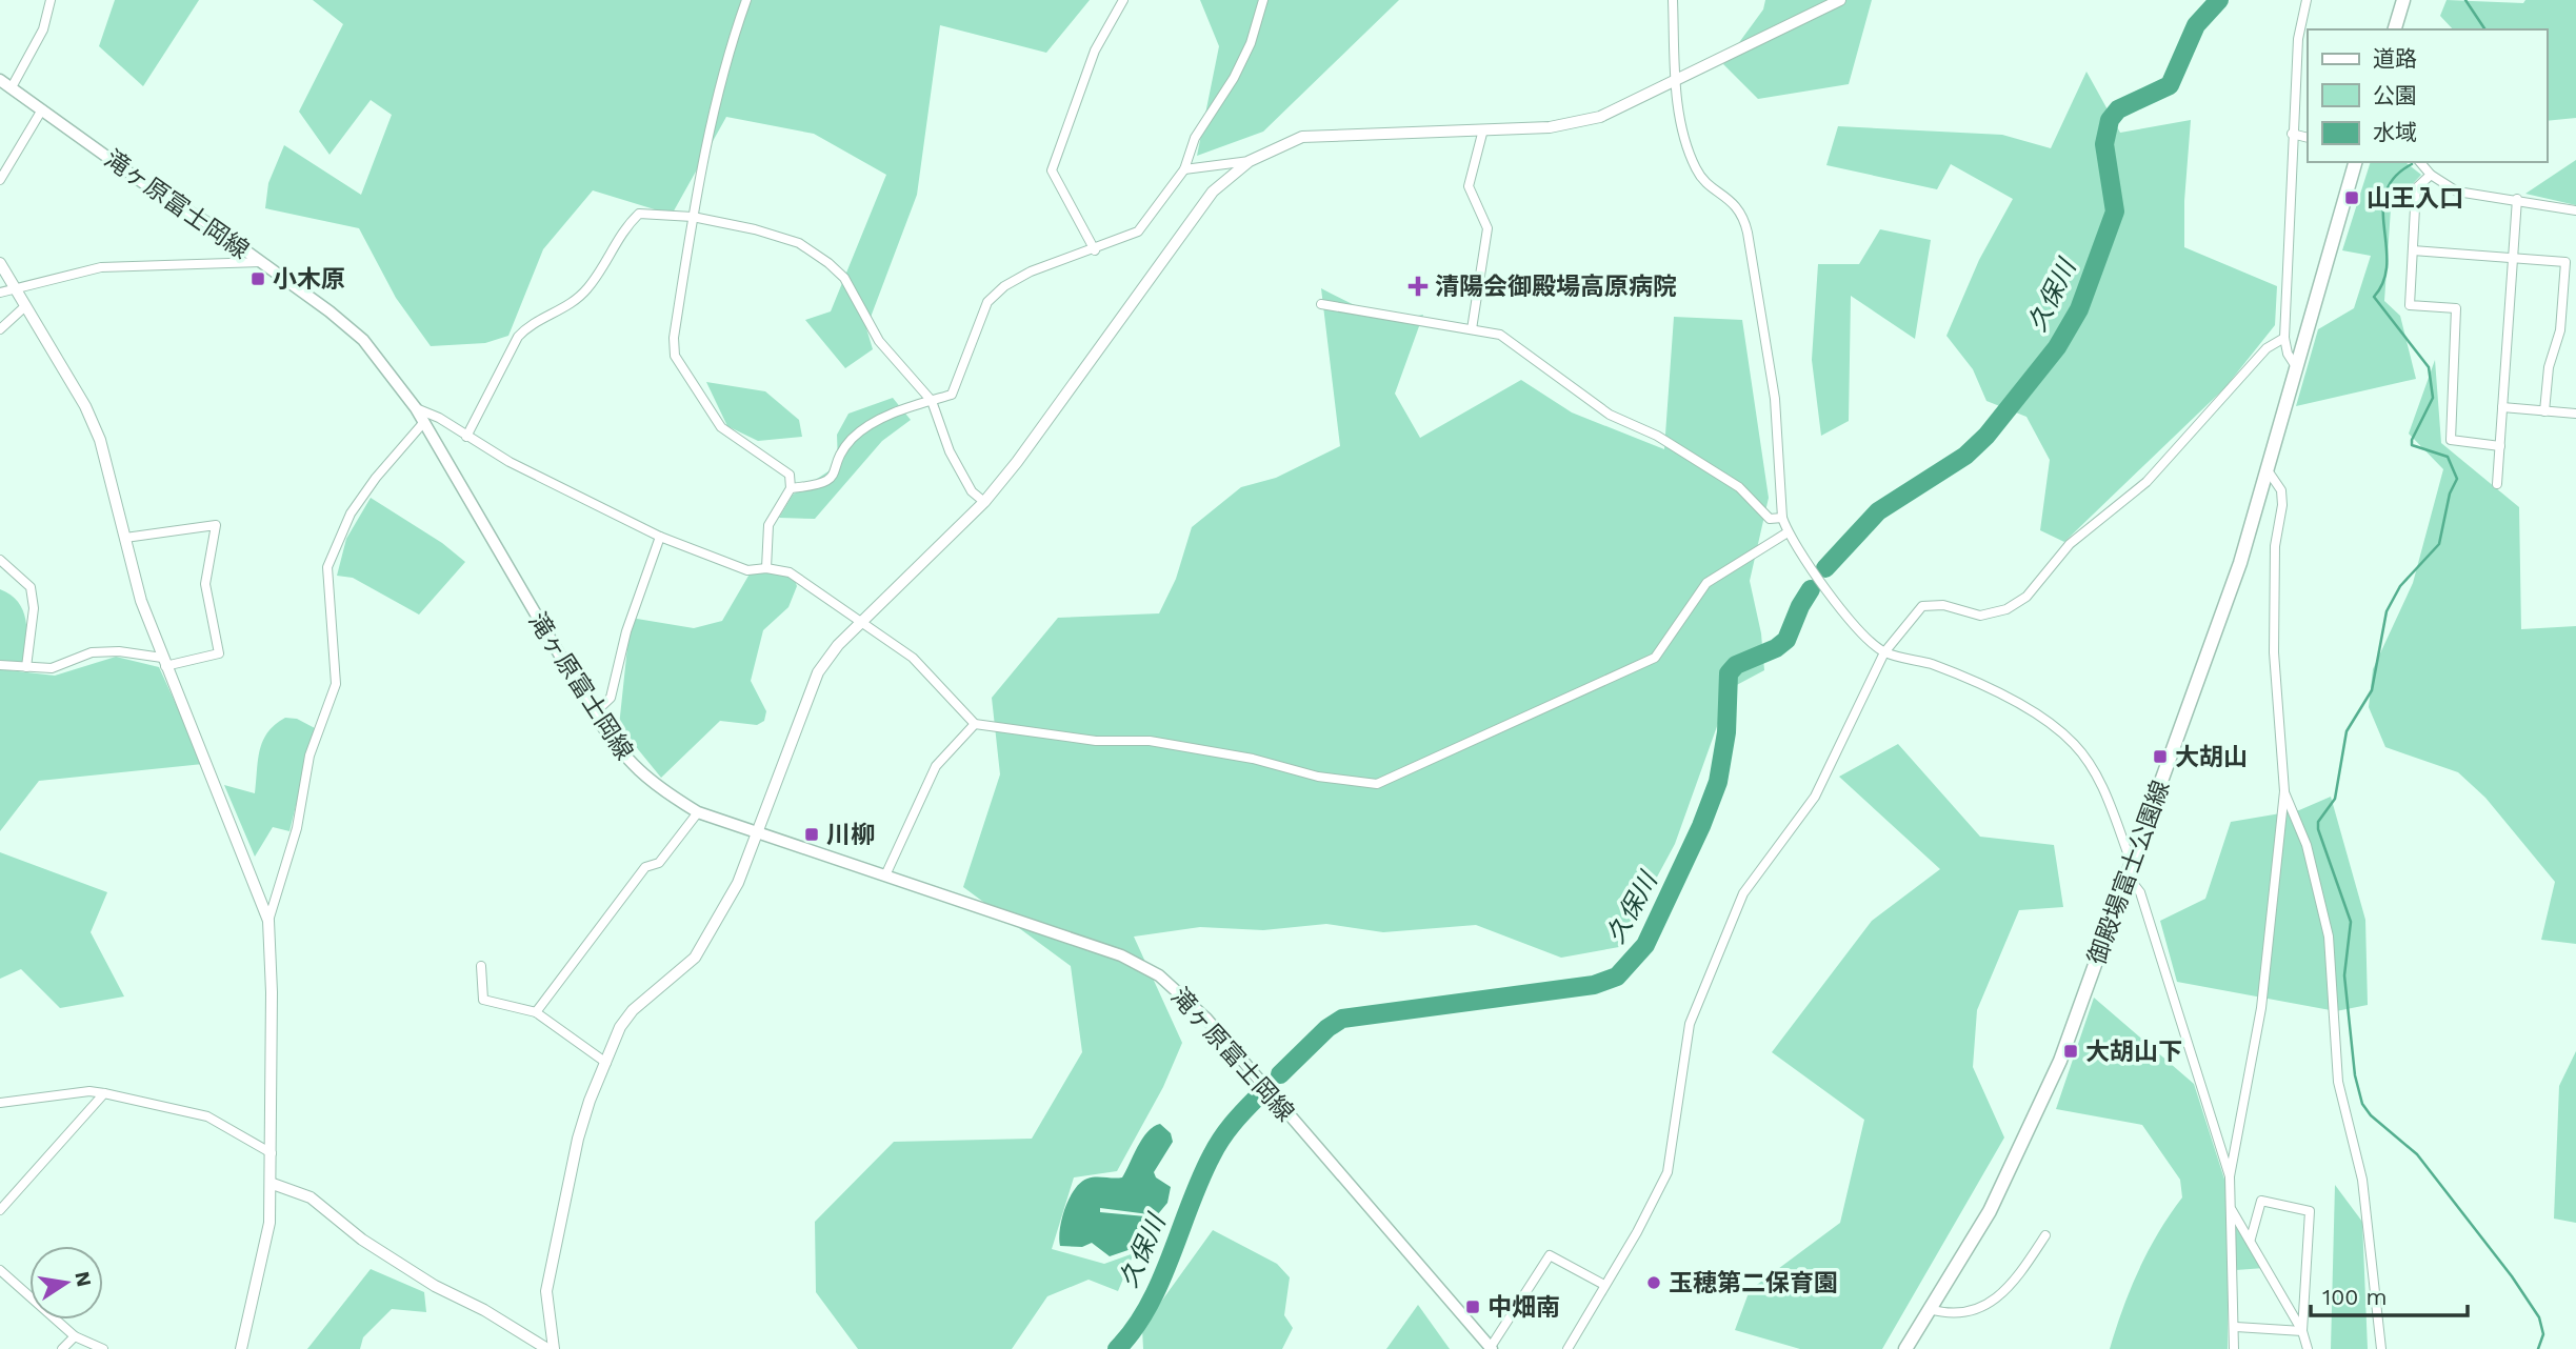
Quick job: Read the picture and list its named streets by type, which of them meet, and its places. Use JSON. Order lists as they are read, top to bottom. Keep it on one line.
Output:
{"streets":{"main road":["滝ヶ原富士岡線","御殿場富士公園線"]},"water":["久保川"],"places":{"transit":["山王入口","小木原","大胡山","川柳","大胡山下","中畑南"],"health":["清陽会御殿場高原病院"],"other":["玉穂第二保育園"]},"legend":["道路","公園","水域"],"scale_bar":"100 m","north":"right"}
